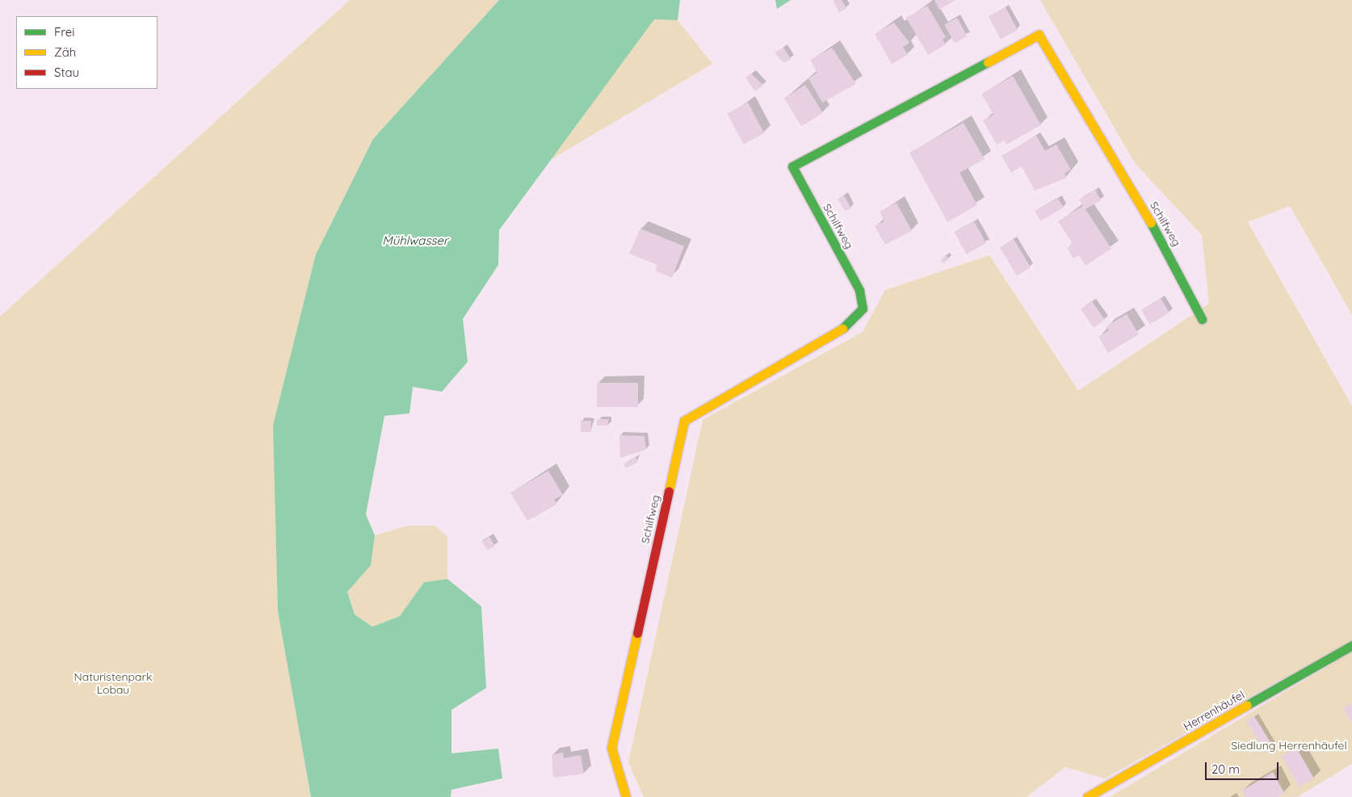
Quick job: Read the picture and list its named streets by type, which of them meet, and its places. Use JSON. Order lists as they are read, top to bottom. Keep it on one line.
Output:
{"streets":{"street":["Schilfweg","Herrenhäufel"]},"water":["Mühlwasser"],"parks":["Naturistenpark Lobau","Siedlung Herrenhäufel"],"legend":["Frei","Zäh","Stau"],"scale_bar":"20 m"}
